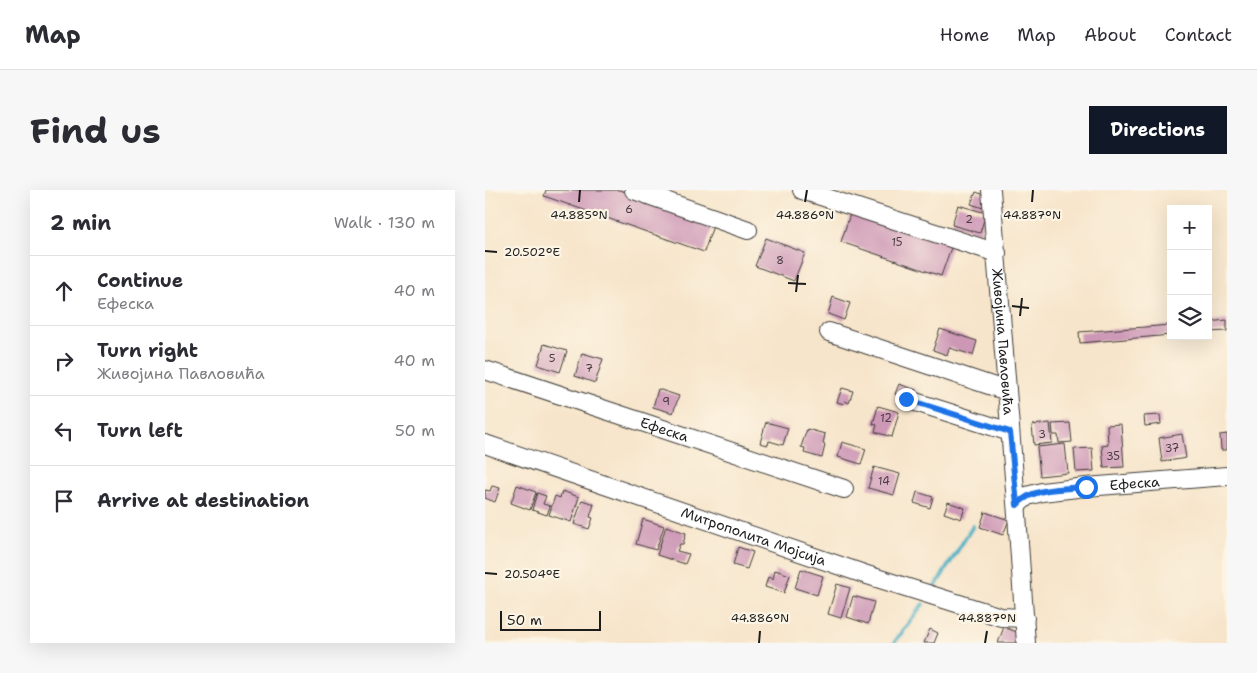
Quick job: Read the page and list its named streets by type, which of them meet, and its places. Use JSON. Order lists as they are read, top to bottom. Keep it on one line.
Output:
{"streets":{"street":["Живојина Павловића","Ефеска","Митрополита Мојсија"]},"crossings":[["Живојина Павловића","Ефеска"],["Живојина Павловића","Митрополита Мојсија"]],"house_numbers":["6","2","15","8","5","7","9","12","3","37","35","14"],"scale_bar":"50 m","page":{"header":"Map","nav":["Home","Map","About","Contact"],"buttons":"Directions","title":"Find us","heading":["2 min","Walk · 130 m"],"map_buttons":["+","−"],"list":[["Continue","Ефеска","40 m"],["Turn right","Живојина Павловића","40 m"],["Turn left","50 m"],"Arrive at destination"],"scale":"50 m"},"coordinates":["44.885°N","44.886°N","44.887°N","20.502°E","20.504°E"]}
